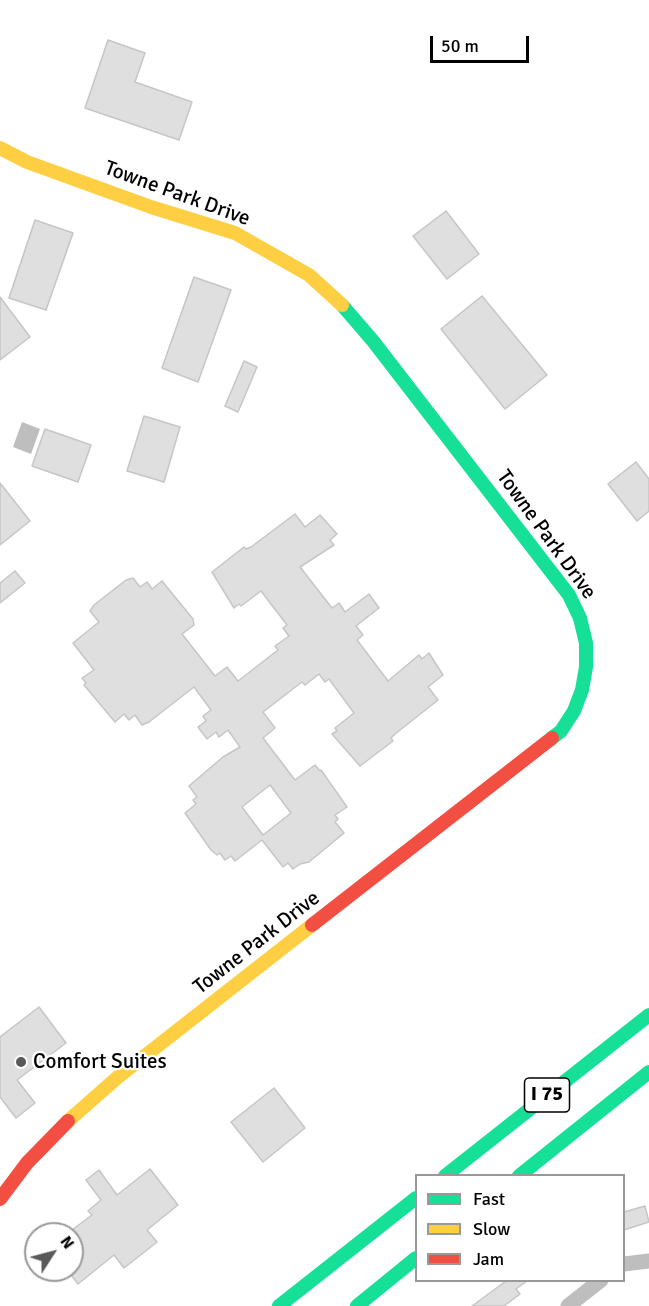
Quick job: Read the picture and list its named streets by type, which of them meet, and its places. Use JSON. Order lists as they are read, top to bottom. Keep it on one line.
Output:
{"streets":{"main road":["Towne Park Drive","I 75"]},"places":["Comfort Suites"],"legend":["Fast","Slow","Jam"],"scale_bar":"50 m","north":"top right"}
